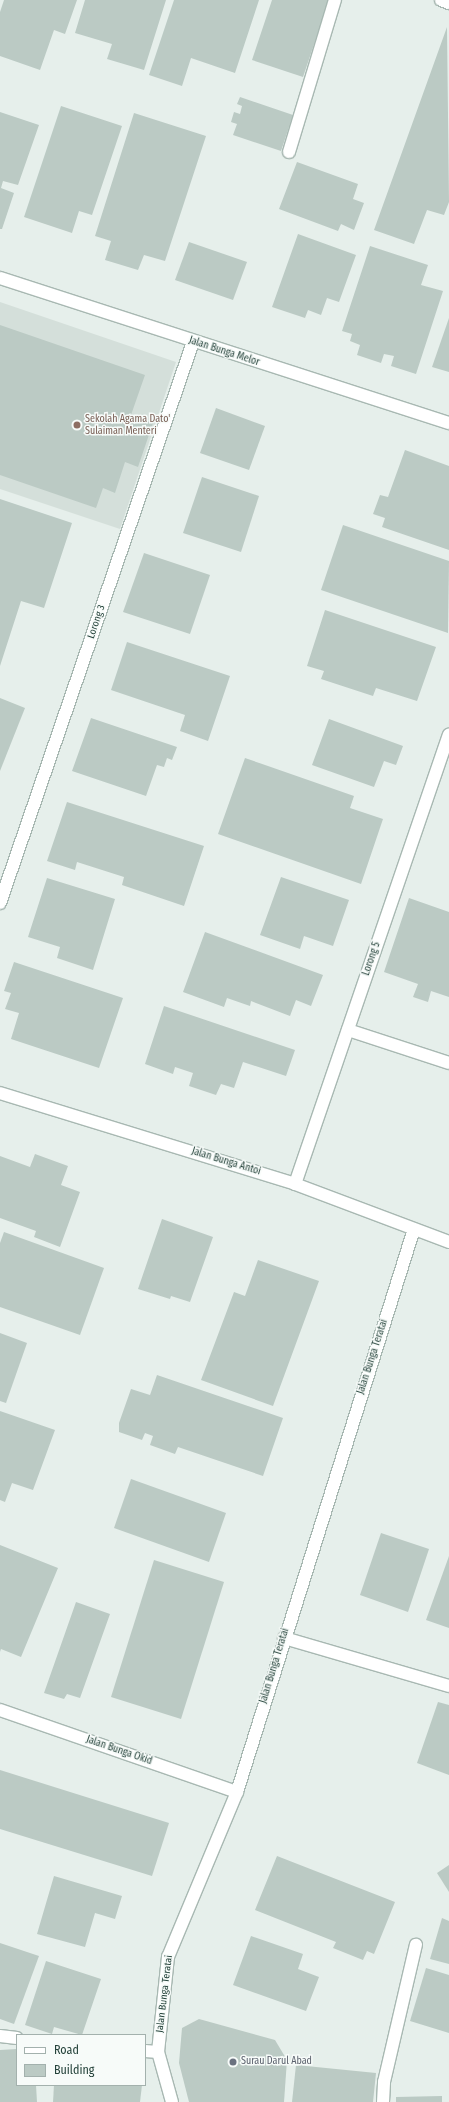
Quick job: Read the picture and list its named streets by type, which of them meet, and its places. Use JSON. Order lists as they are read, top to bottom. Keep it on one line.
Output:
{"streets":{"street":["Jalan Bunga Melor","Lorong 3","Lorong 5","Jalan Bunga Antoi","Jalan Bunga Teratai","Jalan Bunga Okid"]},"crossings":[["Jalan Bunga Melor","Lorong 3"],["Lorong 5","Jalan Bunga Antoi"],["Jalan Bunga Antoi","Jalan Bunga Teratai"],["Jalan Bunga Teratai","Jalan Bunga Okid"]],"places":["Sekolah Agama Dato' Sulaiman Menteri","Surau Darul Abad"],"legend":["Road","Building"]}
